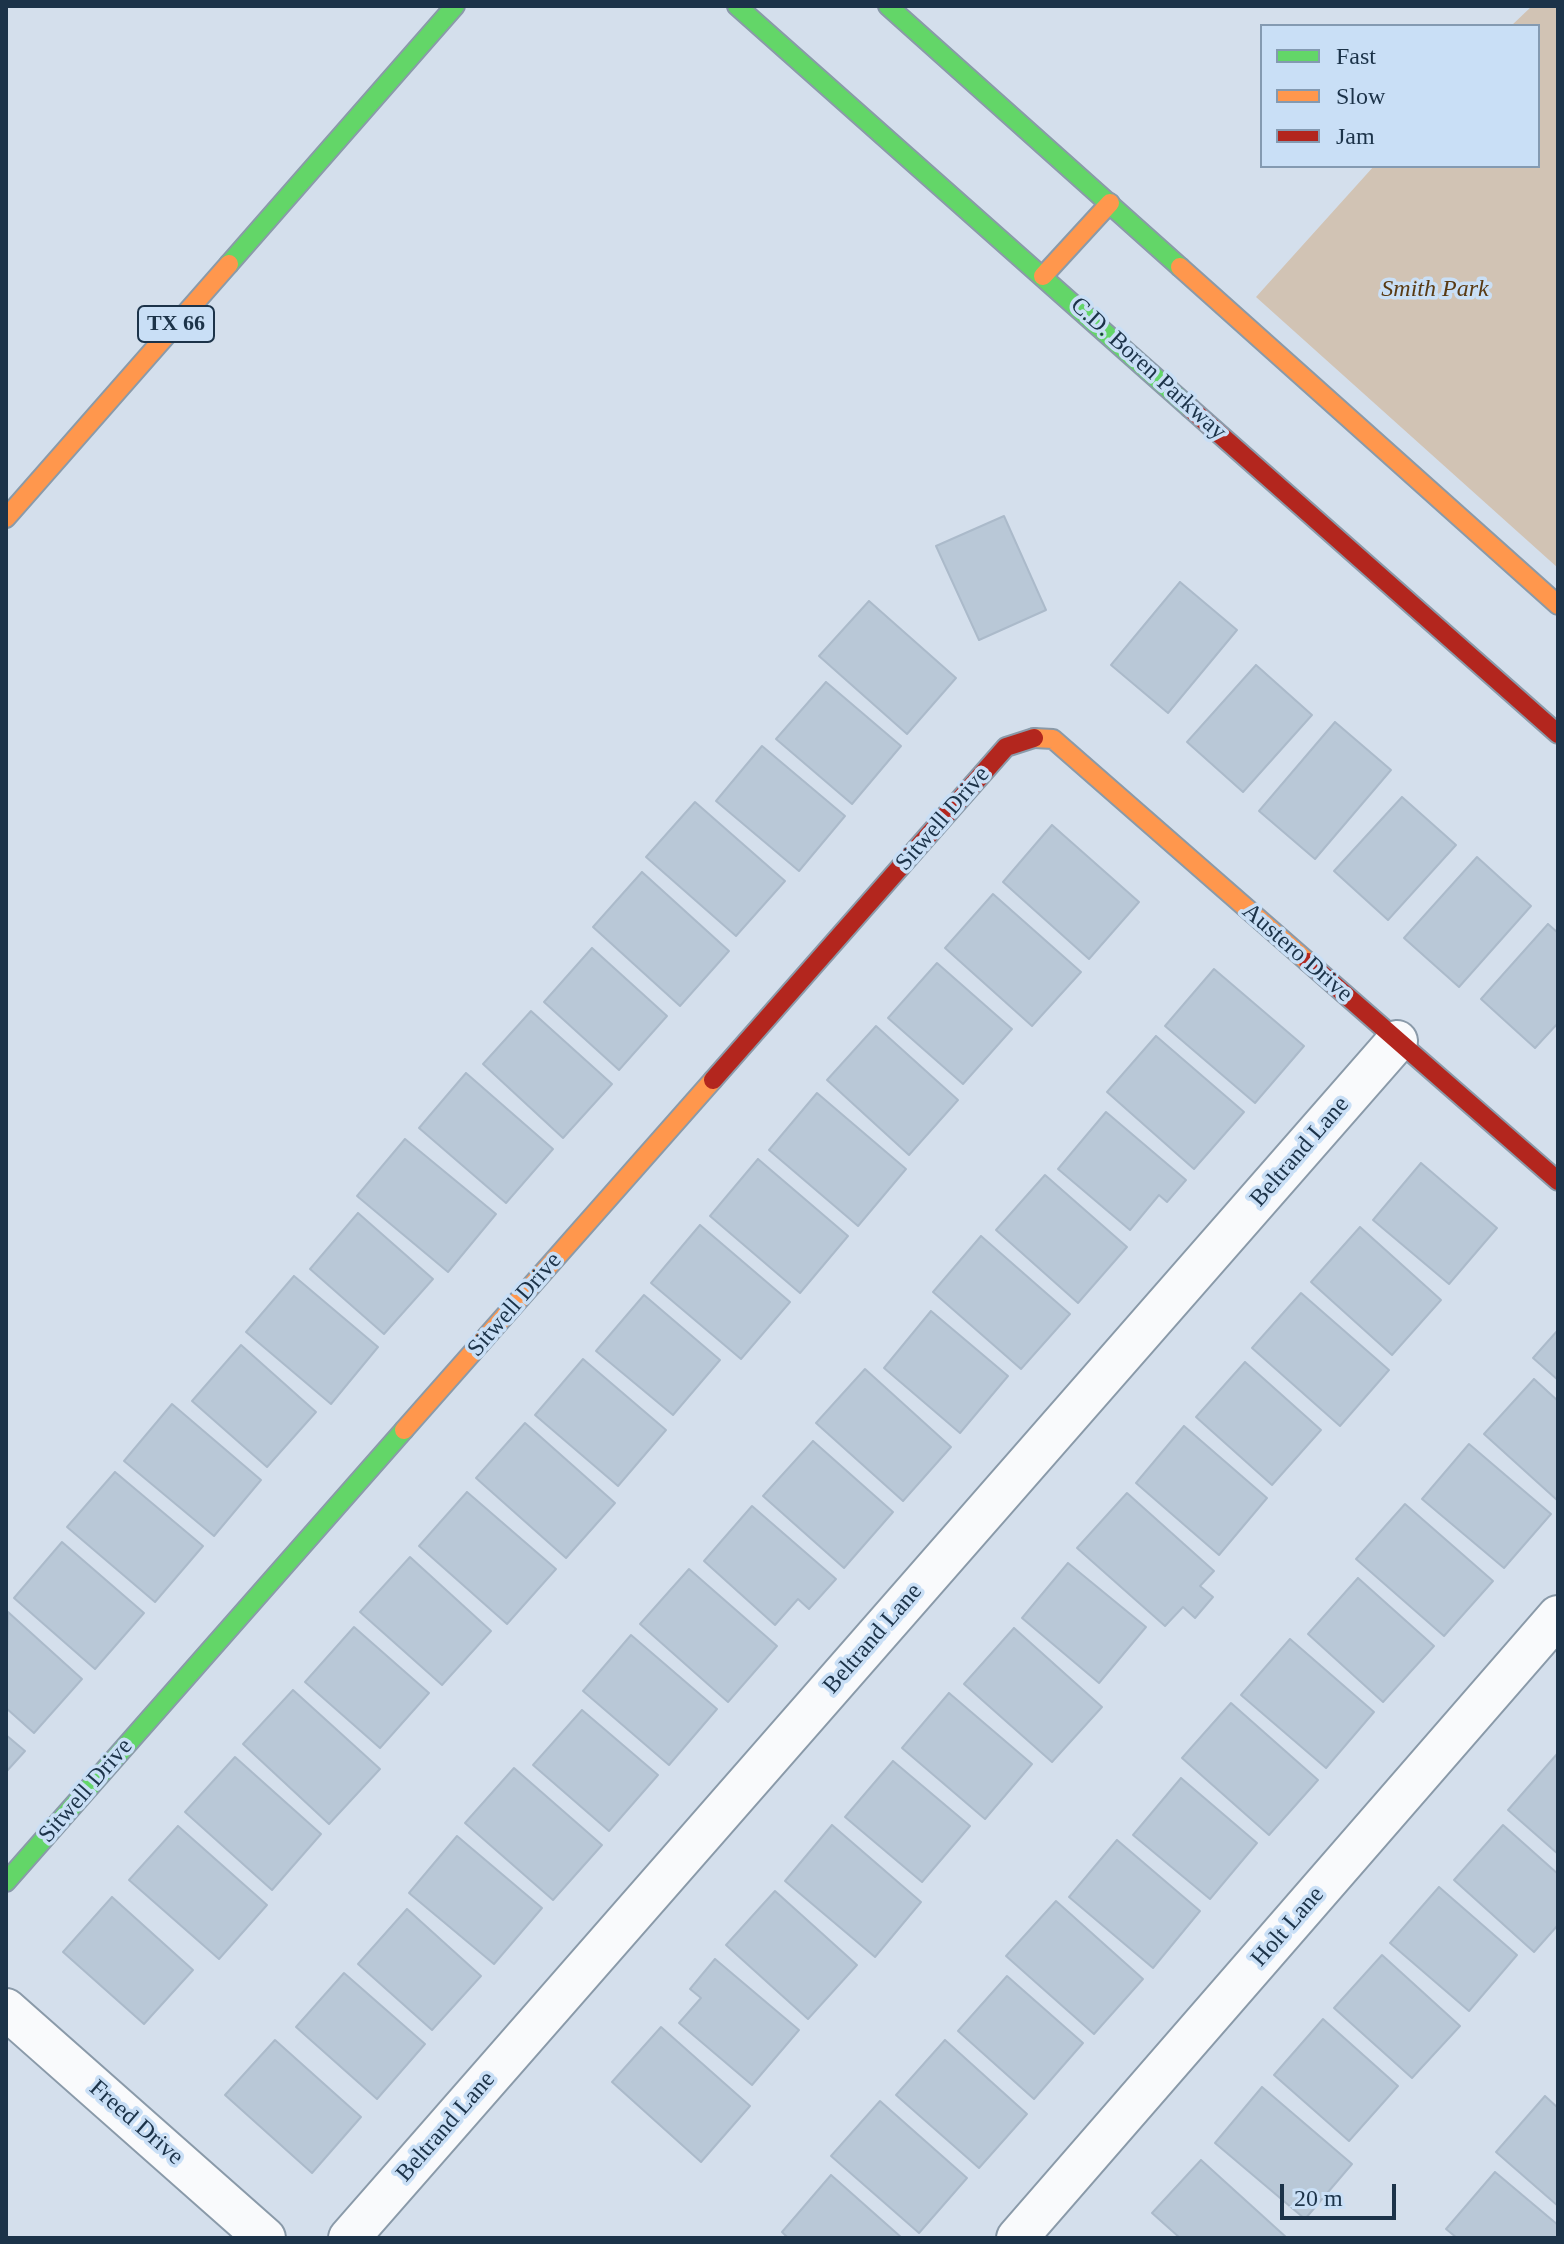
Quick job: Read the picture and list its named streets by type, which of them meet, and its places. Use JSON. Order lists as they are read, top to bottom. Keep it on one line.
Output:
{"streets":{"street":["TX 66","C.D. Boren Parkway","Sitwell Drive","Austero Drive","Beltrand Lane","Holt Lane","Freed Drive"]},"crossings":[["Sitwell Drive","Austero Drive"],["Austero Drive","Beltrand Lane"]],"parks":["Smith Park"],"legend":["Fast","Slow","Jam"],"scale_bar":"20 m"}
